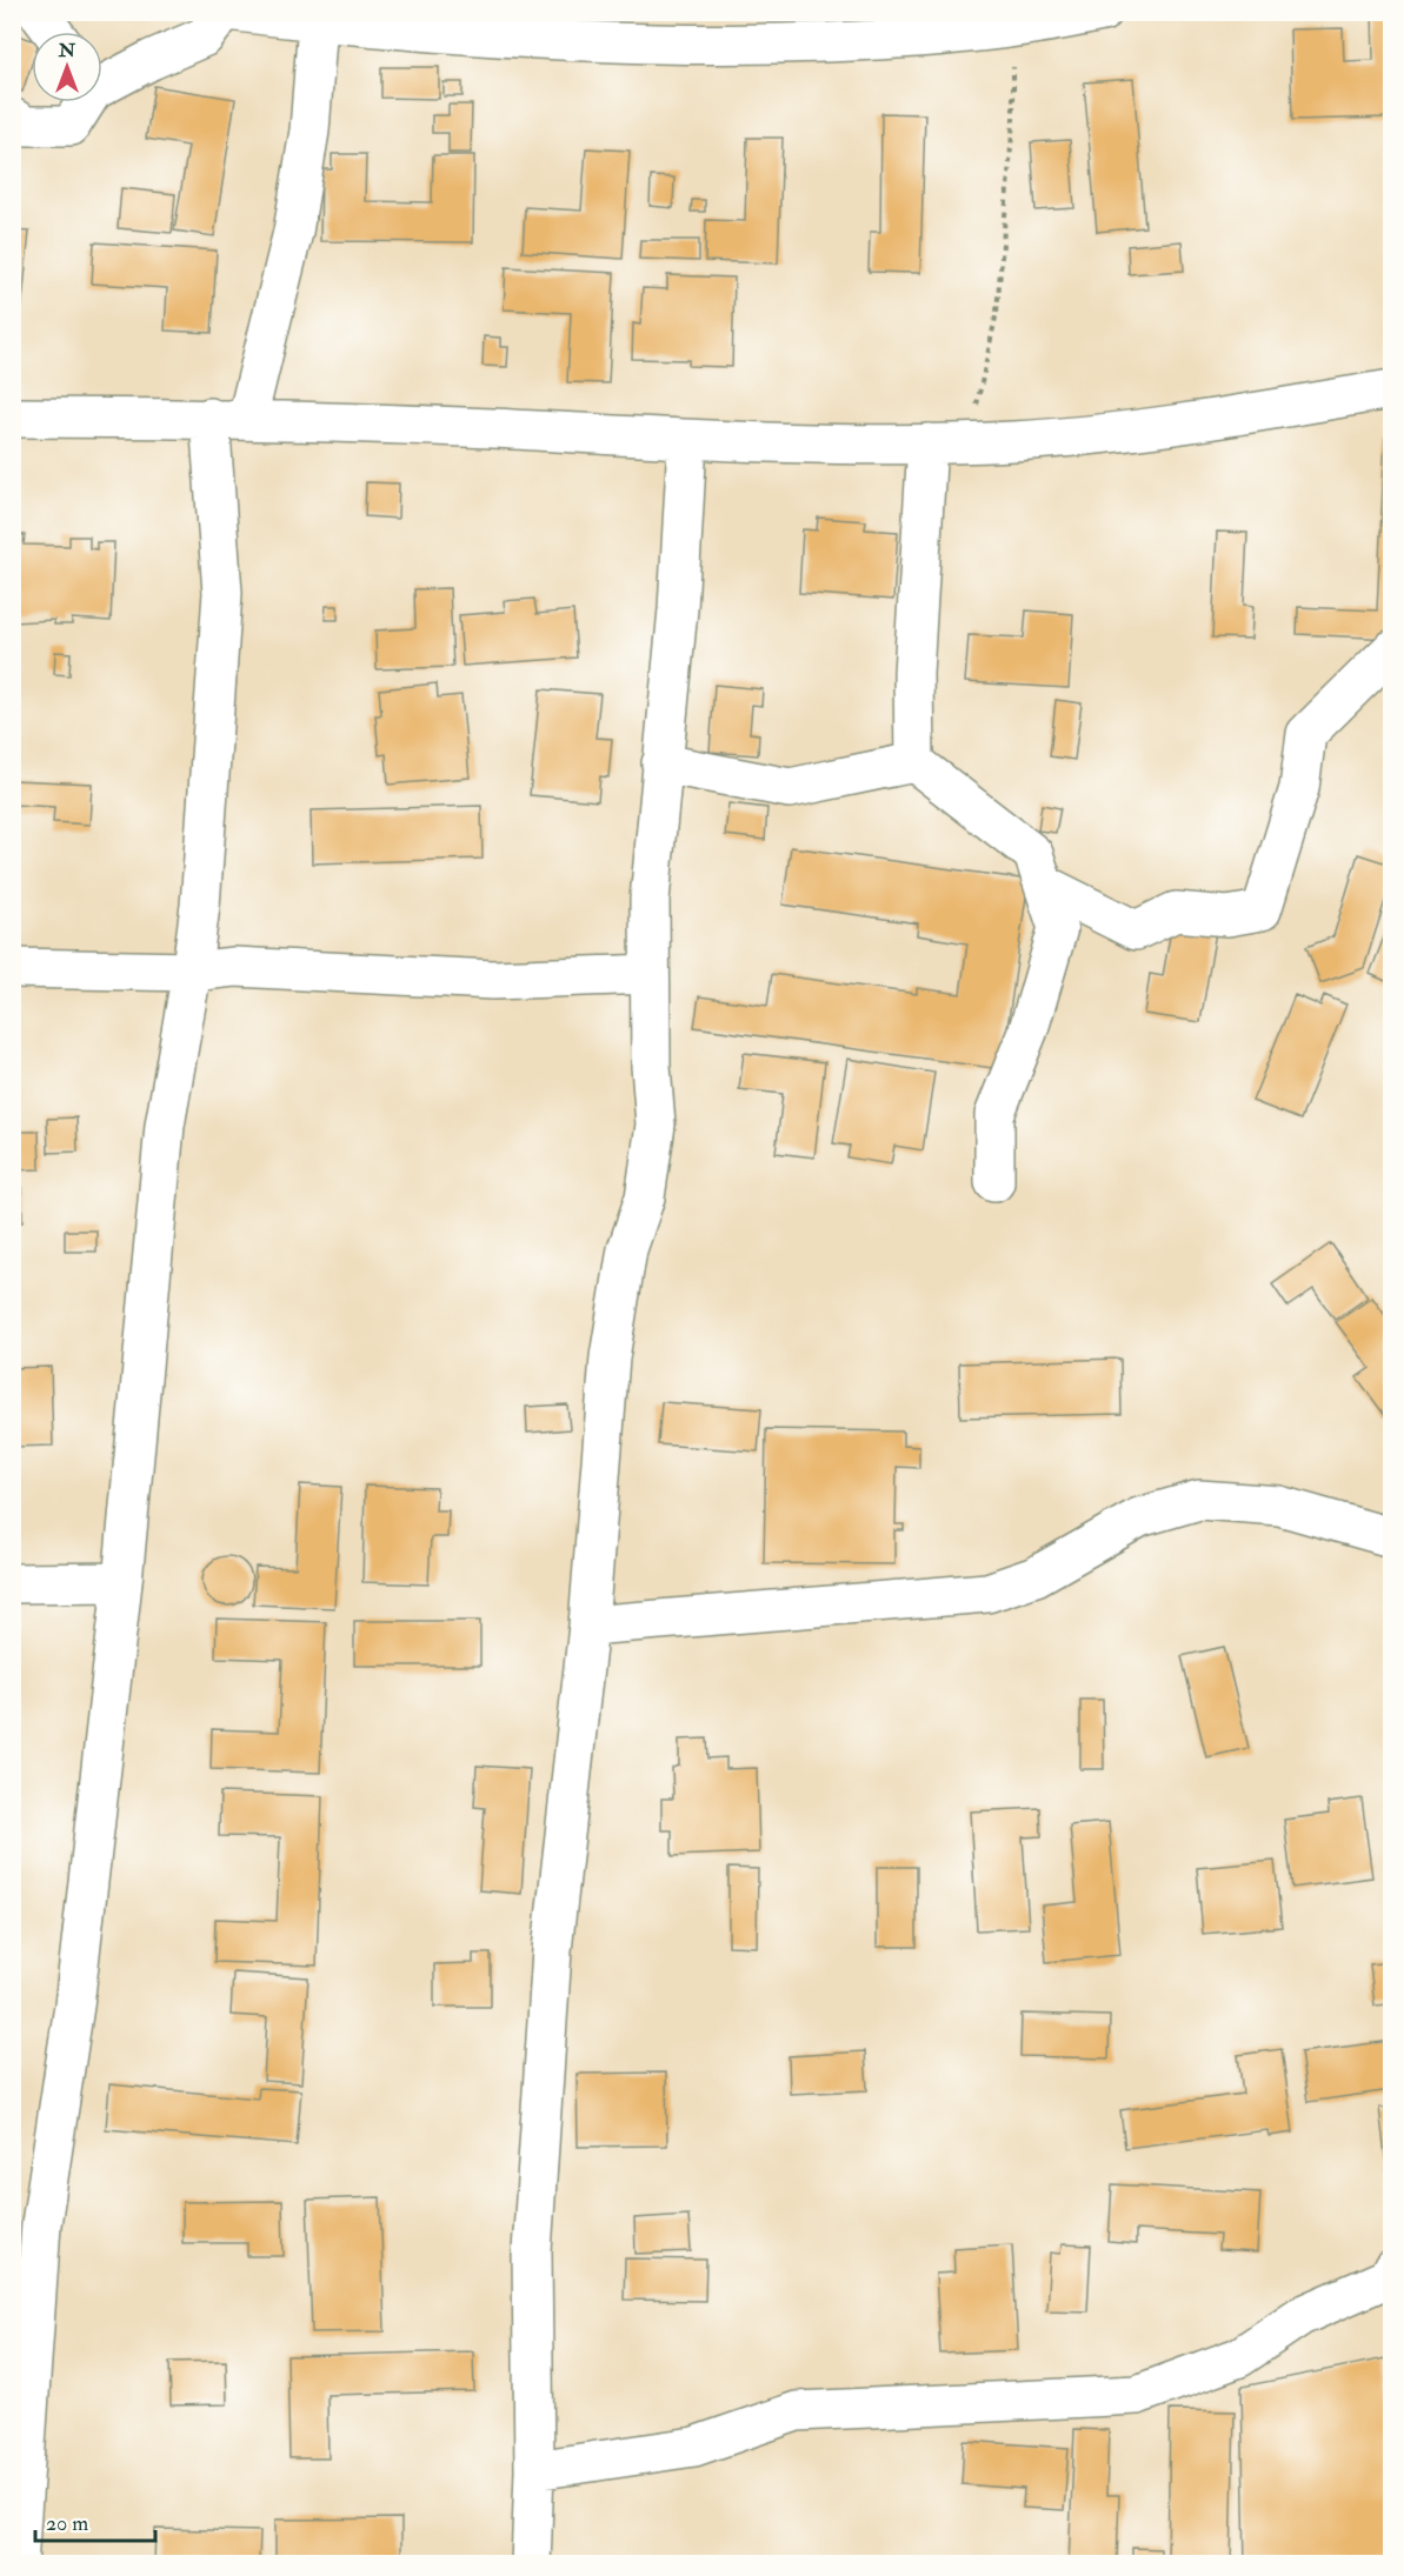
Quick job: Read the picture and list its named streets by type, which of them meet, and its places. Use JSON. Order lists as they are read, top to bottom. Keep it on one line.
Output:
{"scale_bar":"20 m","north":"top"}
